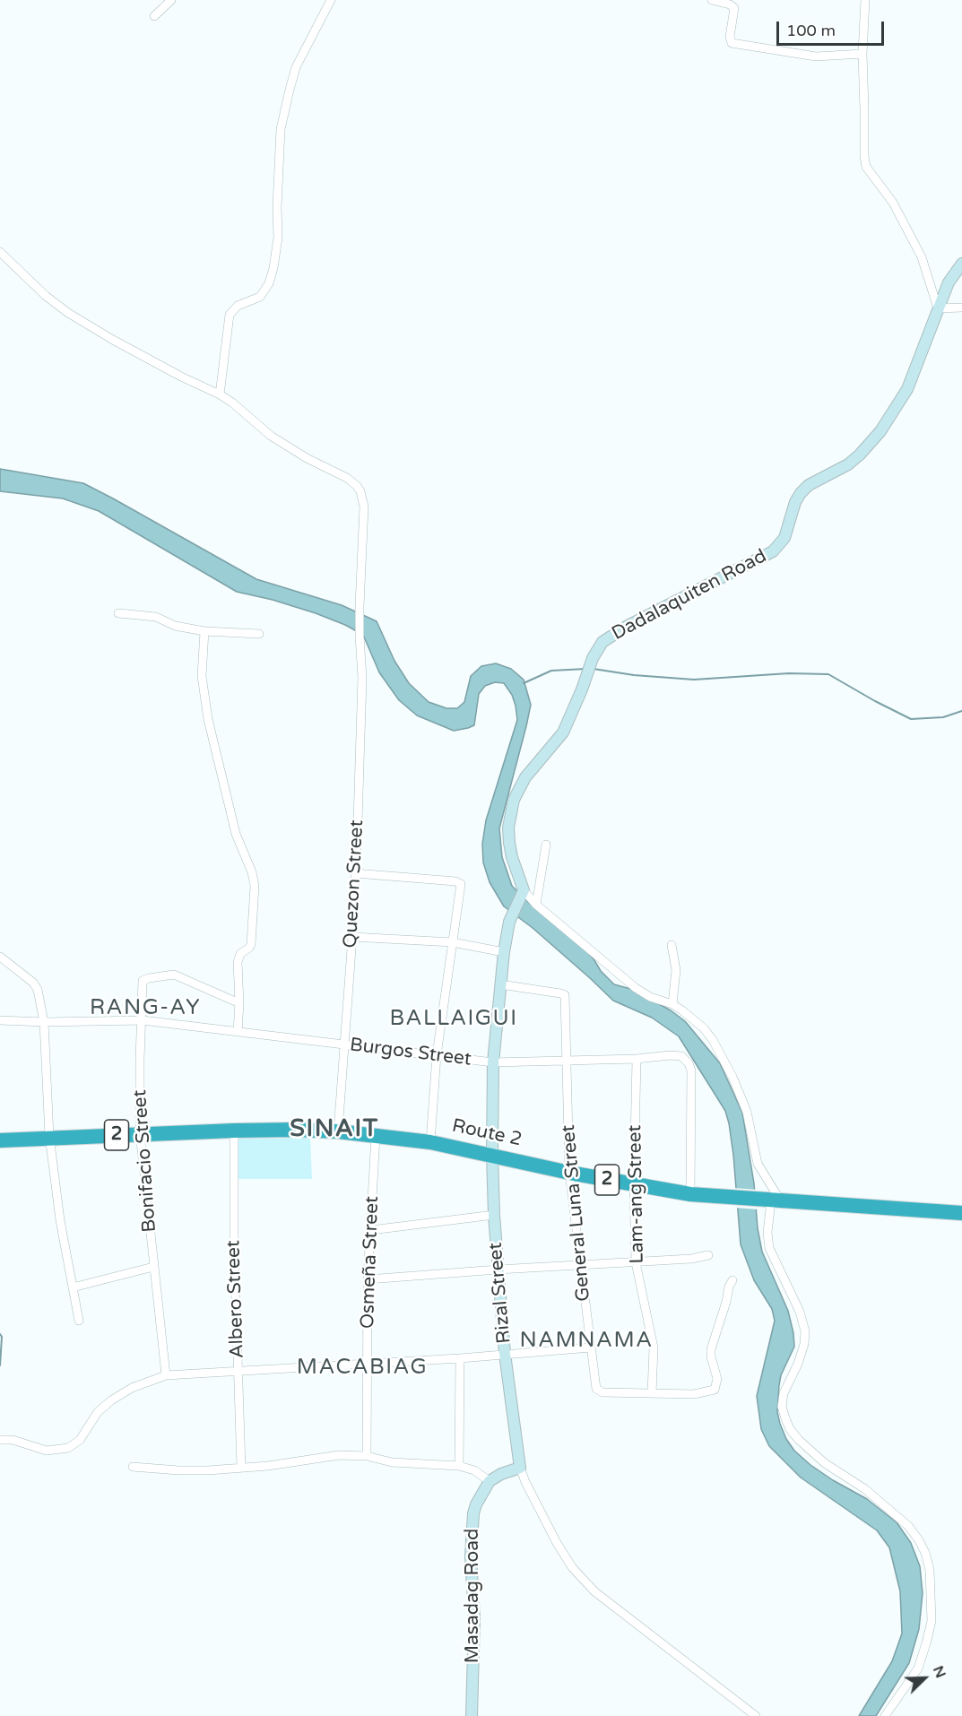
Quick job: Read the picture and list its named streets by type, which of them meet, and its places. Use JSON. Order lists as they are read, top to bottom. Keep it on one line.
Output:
{"streets":{"highway":["Route 2","2"],"street":["Dadalaquiten Road","Quezon Street","Burgos Street","Bonifacio Street","Lam-ang Street","General Luna Street","Osmeña Street","Rizal Street","Albero Street","Masadag Road"]},"crossings":[["Dadalaquiten Road","Rizal Street"],["Quezon Street","Burgos Street"],["Quezon Street","Route 2"],["Burgos Street","Route 2"],["Burgos Street","Bonifacio Street"],["Burgos Street","Lam-ang Street"],["Burgos Street","General Luna Street"],["Burgos Street","Rizal Street"],["Route 2","Bonifacio Street"],["Route 2","Lam-ang Street"],["Route 2","General Luna Street"],["Route 2","Osmeña Street"],["Route 2","Rizal Street"],["Route 2","Albero Street"],["Lam-ang Street","General Luna Street"],["General Luna Street","Rizal Street"]],"districts":["RANG-AY","BALLAIGUI","SINAIT","NAMNAMA","MACABIAG"],"scale_bar":"100 m","north":"top right"}
